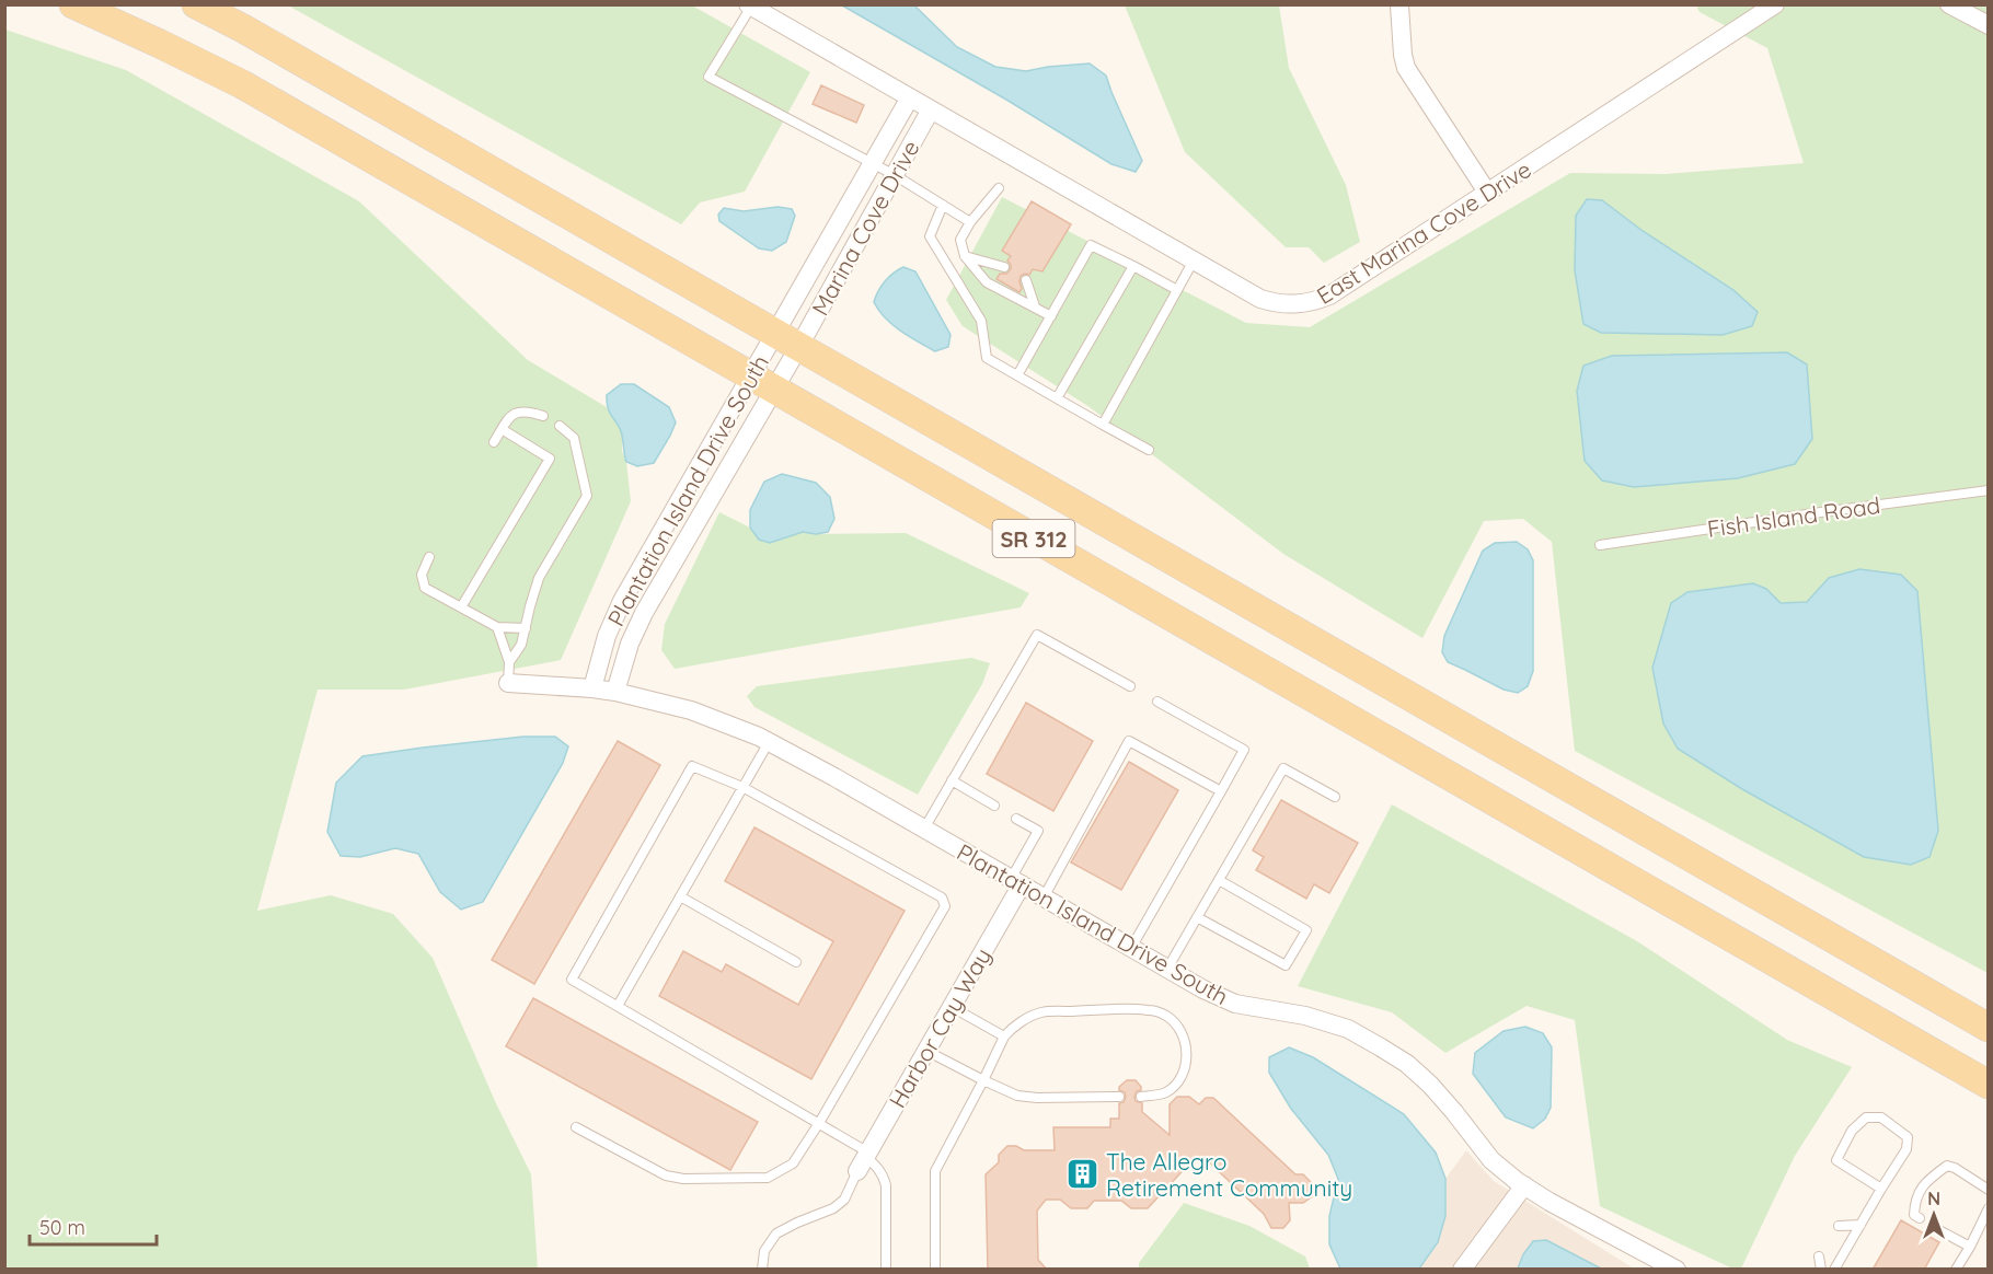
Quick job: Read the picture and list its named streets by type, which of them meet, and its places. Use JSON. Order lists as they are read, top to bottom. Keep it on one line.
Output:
{"streets":{"main road":["SR 312"],"street":["Marina Cove Drive","East Marina Cove Drive","Plantation Island Drive South","Harbor Cay Way"],"lane":["Fish Island Road"]},"crossings":[["Marina Cove Drive","East Marina Cove Drive"],["Marina Cove Drive","Plantation Island Drive South"],["Marina Cove Drive","SR 312"],["Plantation Island Drive South","SR 312"],["Plantation Island Drive South","Harbor Cay Way"]],"places":{"building":["The Allegro Retirement Community"]},"scale_bar":"50 m","north":"top"}
